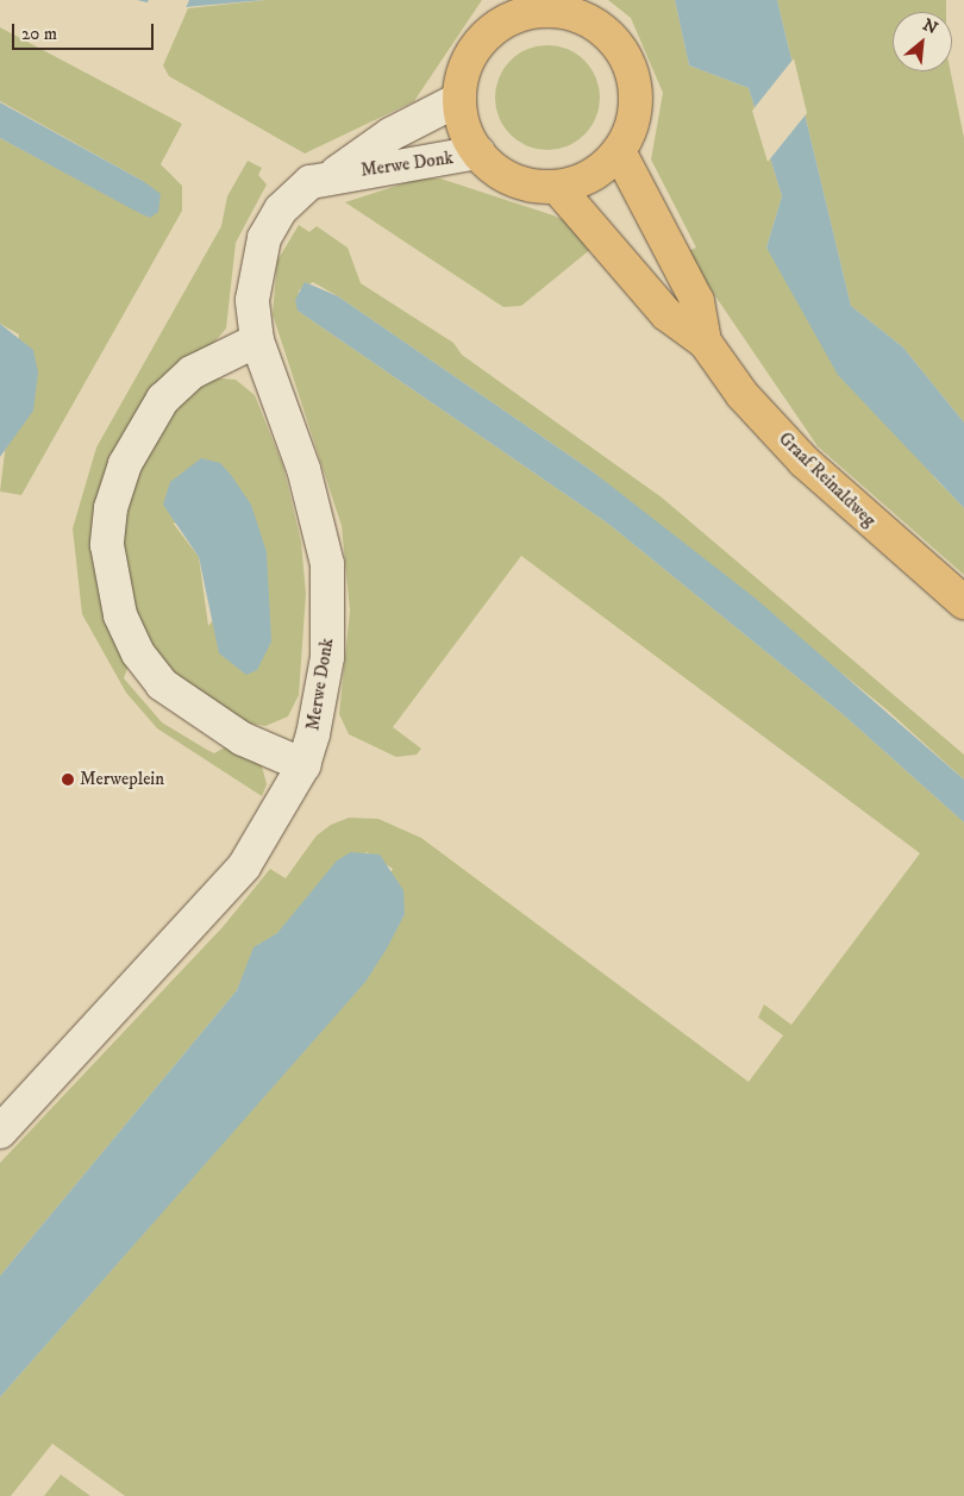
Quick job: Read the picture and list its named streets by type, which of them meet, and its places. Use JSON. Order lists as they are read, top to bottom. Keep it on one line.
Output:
{"streets":{"main road":["Graaf Reinaldweg"],"street":["Merwe Donk"]},"crossings":[["Merwe Donk","Graaf Reinaldweg"]],"places":["Merweplein"],"scale_bar":"20 m","north":"top right"}
